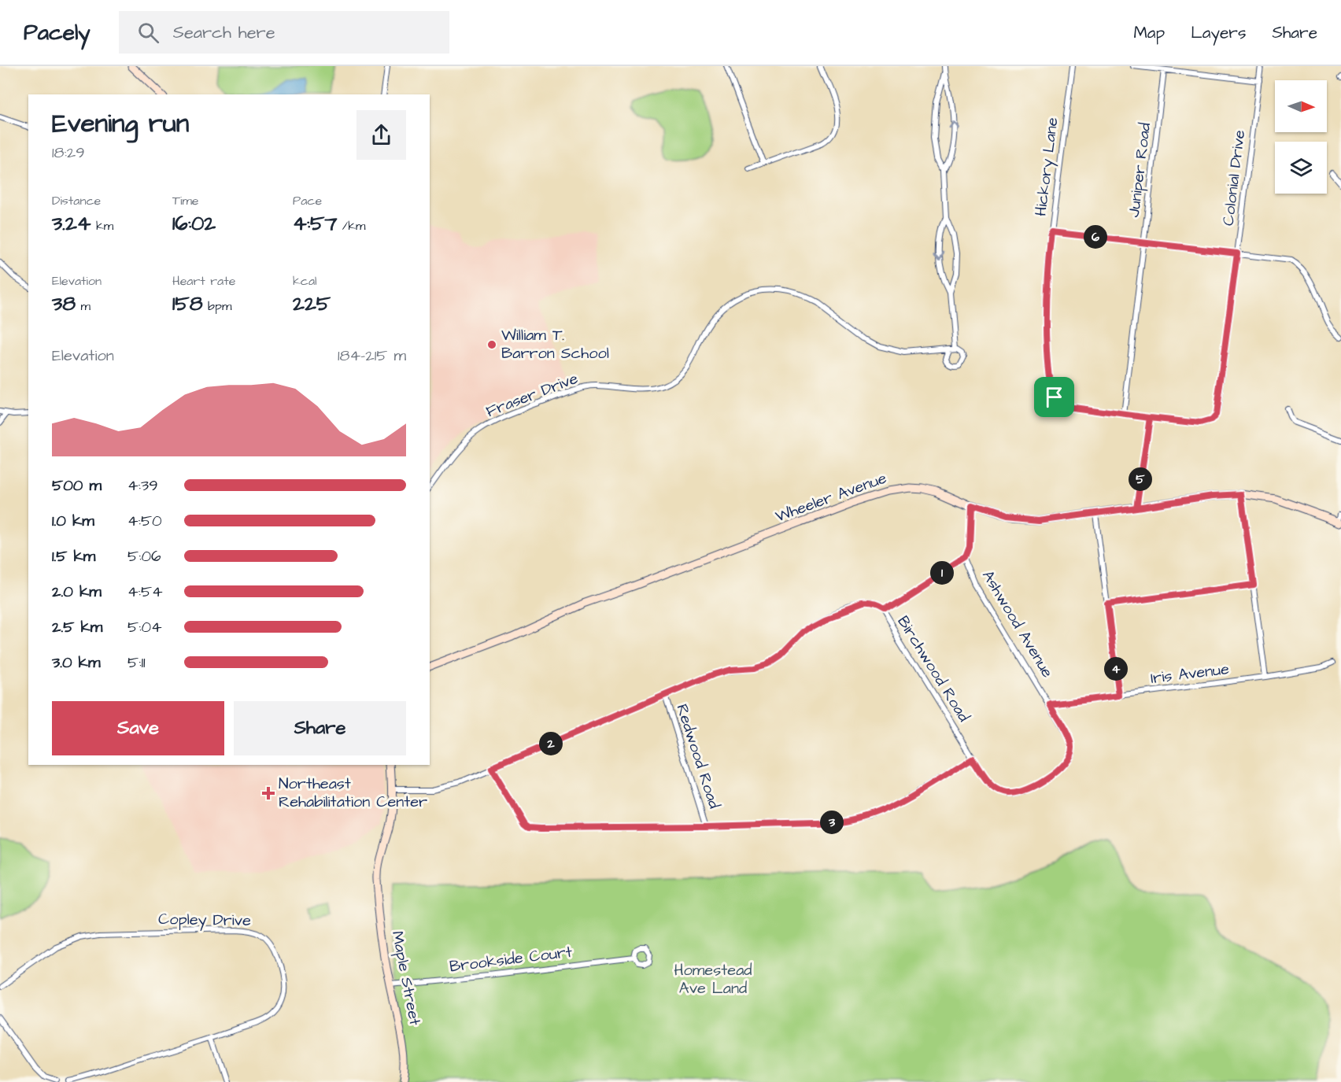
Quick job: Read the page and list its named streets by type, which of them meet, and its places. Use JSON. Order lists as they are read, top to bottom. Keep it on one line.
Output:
{"streets":{"street":["Hickory Lane","Juniper Road","Colonial Drive","Fraser Drive","Wheeler Avenue","Ashwood Avenue","Birchwood Road","Iris Avenue","Redwood Road","Copley Drive","Brookside Court","Maple Street"]},"crossings":[["Hickory Lane","Juniper Road"],["Hickory Lane","Colonial Drive"],["Ashwood Avenue","Birchwood Road"],["Ashwood Avenue","Iris Avenue"],["Brookside Court","Maple Street"]],"parks":["Homestead Ave Land"],"places":{"other":["William T. Barron School"],"health":["Northeast Rehabilitation Center"]},"north":"right","page":{"header":"Pacely","search":"Search here","nav":["Map","Layers","Share"],"heading":["Evening run","18:29"],"stats":[["Distance","3.24 km"],["Time","16:02"],["Pace","4:57 /km"],["Elevation","38 m"],["Heart rate","158 bpm"],["kcal","225"]],"pins":["6","5","1","4","2","3"],"chart":["Elevation","184–215 m"],"list":[{"name":"500 m","note":"4:39"},{"name":"1.0 km","note":"4:50"},{"name":"1.5 km","note":"5:06"},{"name":"2.0 km","note":"4:54"},{"name":"2.5 km","note":"5:04"},{"name":"3.0 km","note":"5:11"}],"buttons":["Save","Share"]}}
